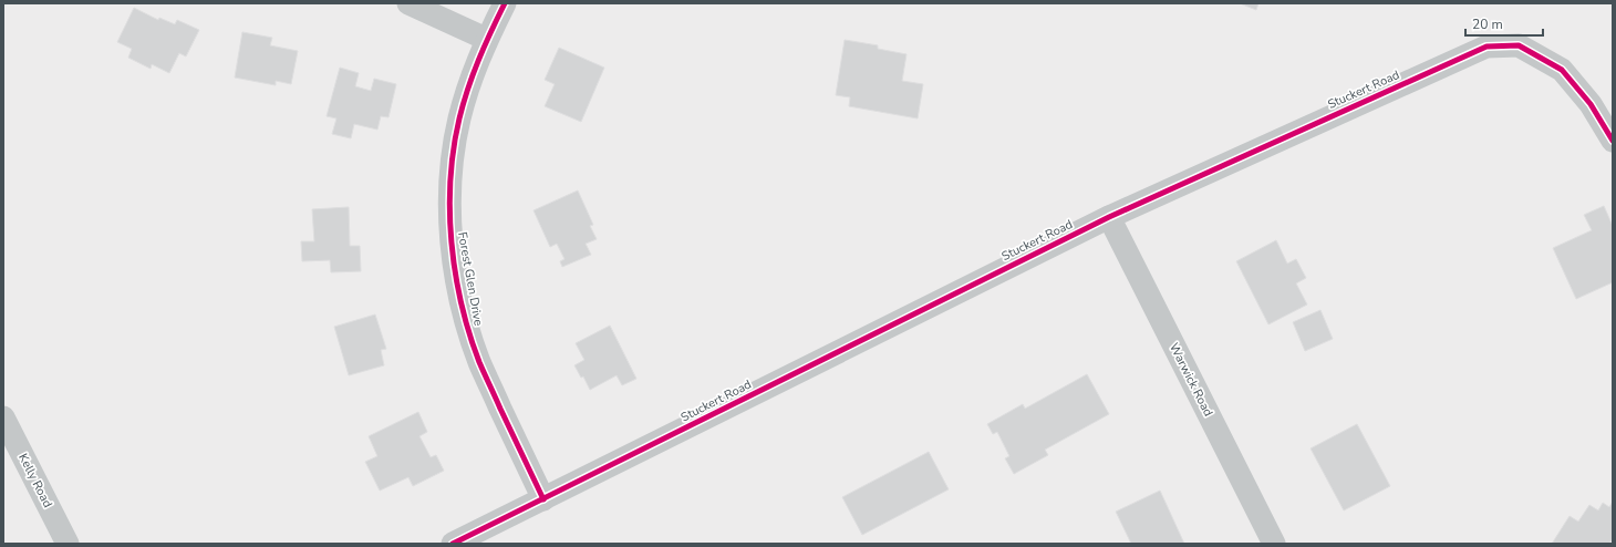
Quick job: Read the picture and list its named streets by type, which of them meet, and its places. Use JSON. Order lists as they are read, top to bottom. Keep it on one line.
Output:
{"streets":{"street":["Stuckert Road","Forest Glen Drive","Warwick Road","Kelly Road"]},"crossings":[["Stuckert Road","Forest Glen Drive"],["Stuckert Road","Warwick Road"]],"scale_bar":"20 m"}
